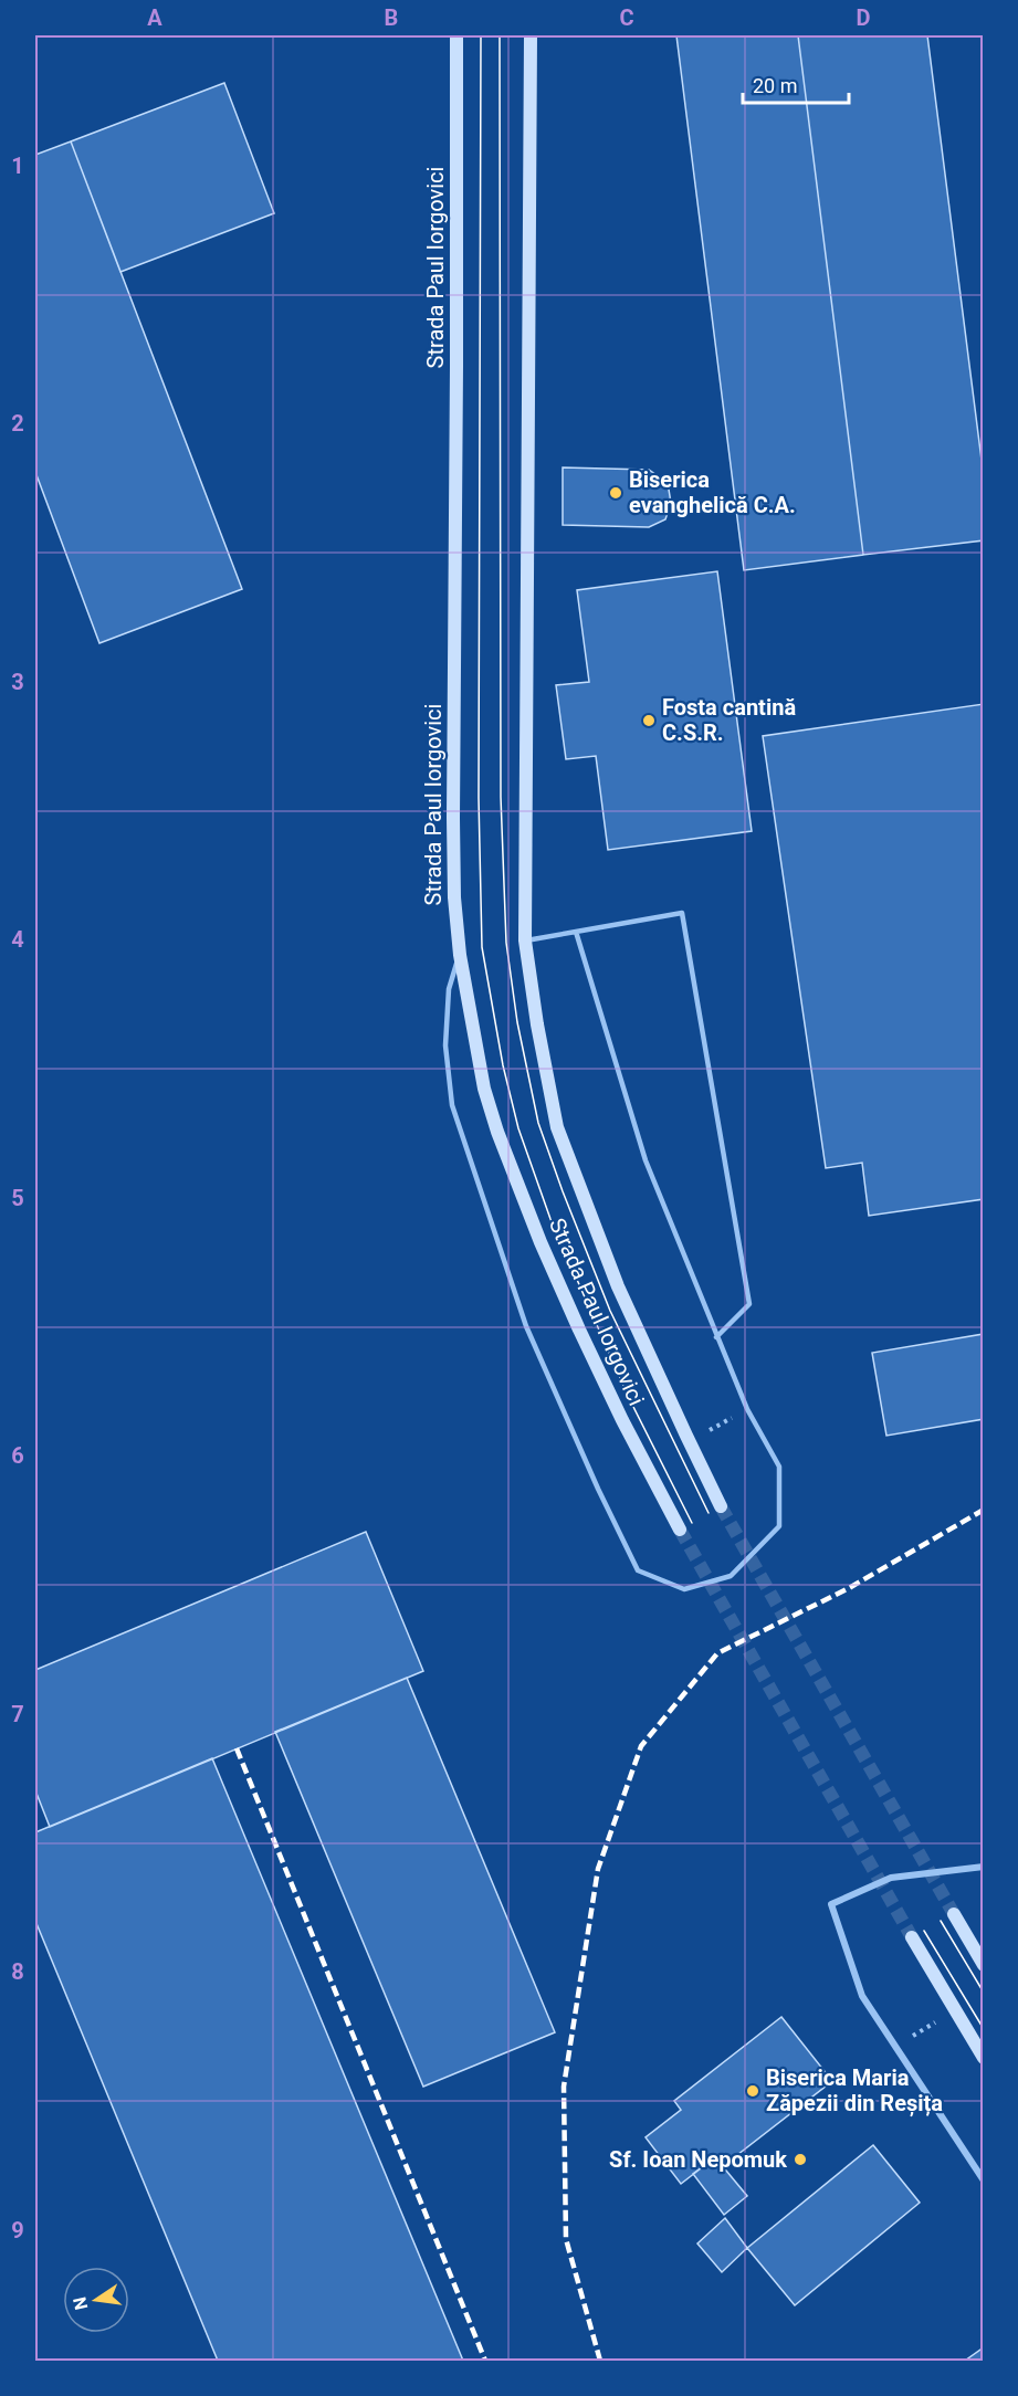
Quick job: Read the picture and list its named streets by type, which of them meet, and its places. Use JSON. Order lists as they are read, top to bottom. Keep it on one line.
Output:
{"streets":{"main road":["Strada Paul Iorgovici"]},"places":["Biserica evanghelică C.A.","Fosta cantină C.S.R.","Biserica Maria Zăpezii din Reșița","Sf. Ioan Nepomuk"],"scale_bar":"20 m","north":"left","grid":{"columns":["A","B","C","D"],"rows":["1","2","3","4","5","6","7","8","9"]}}
